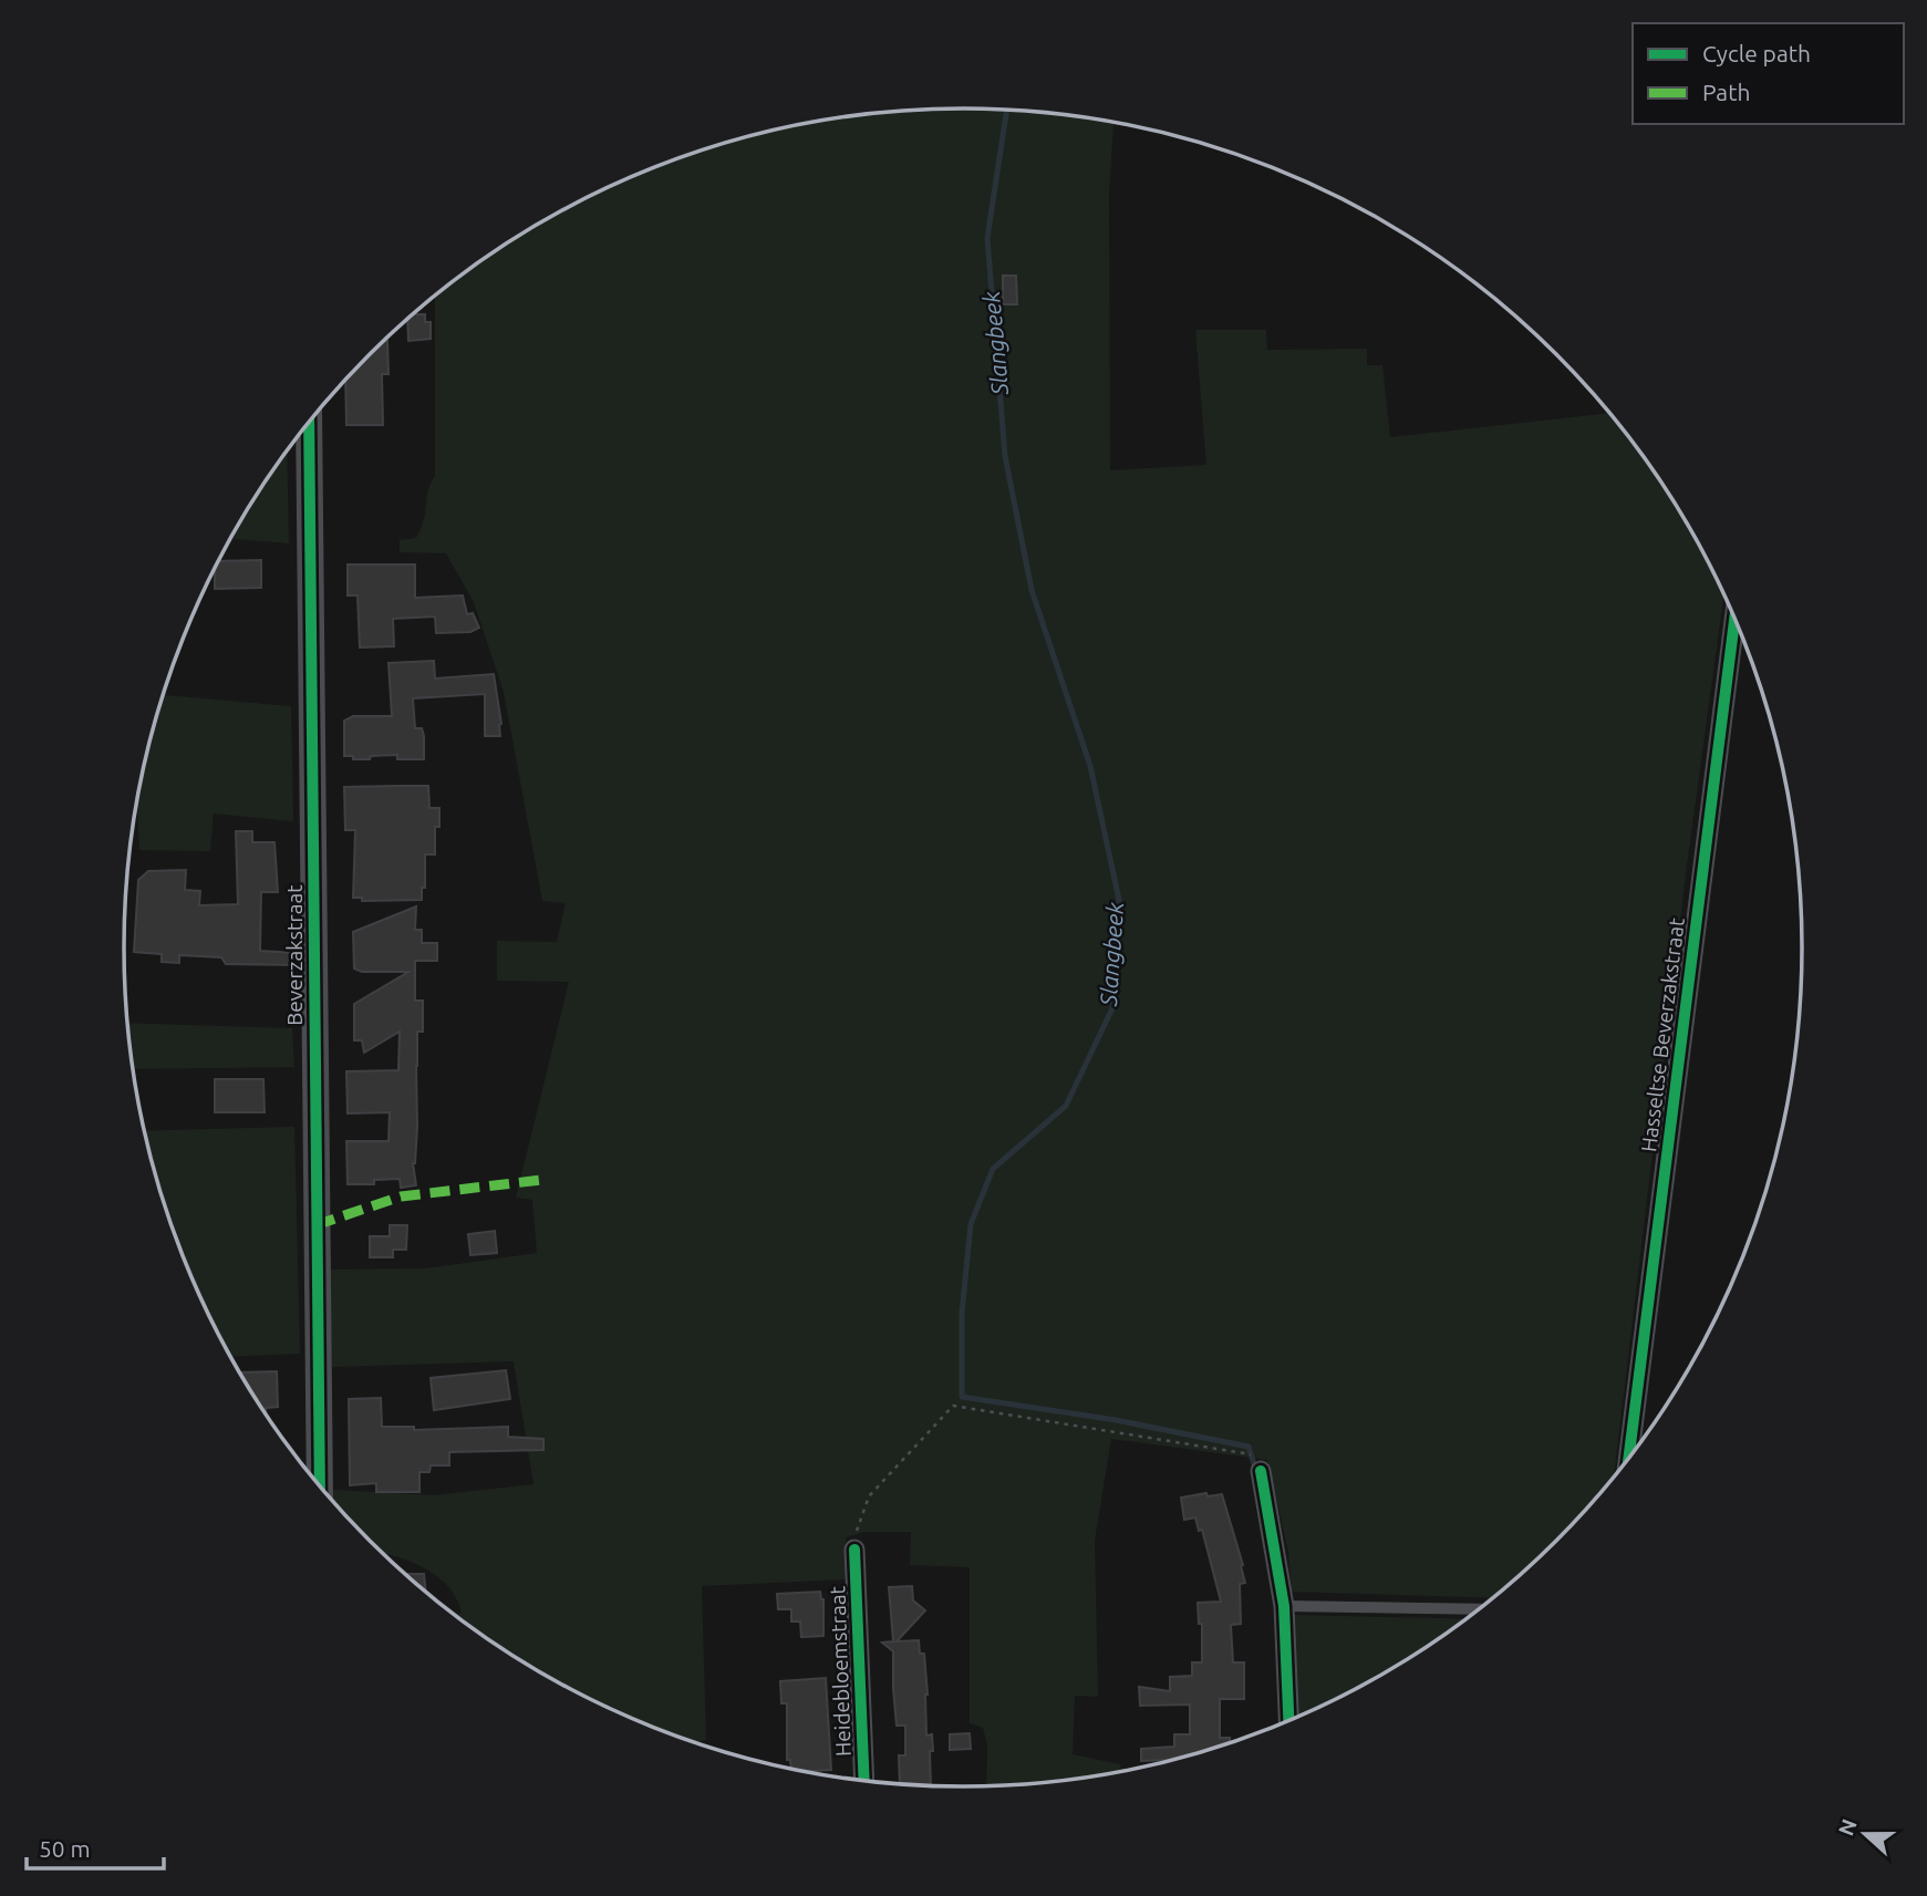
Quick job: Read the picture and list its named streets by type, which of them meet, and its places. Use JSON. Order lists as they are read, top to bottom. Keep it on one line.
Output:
{"streets":{"street":["Beverzakstraat","Hasseltse Beverzakstraat","Heidebloemstraat"]},"water":["Slangbeek"],"legend":["Cycle path","Path"],"scale_bar":"50 m","north":"left"}
